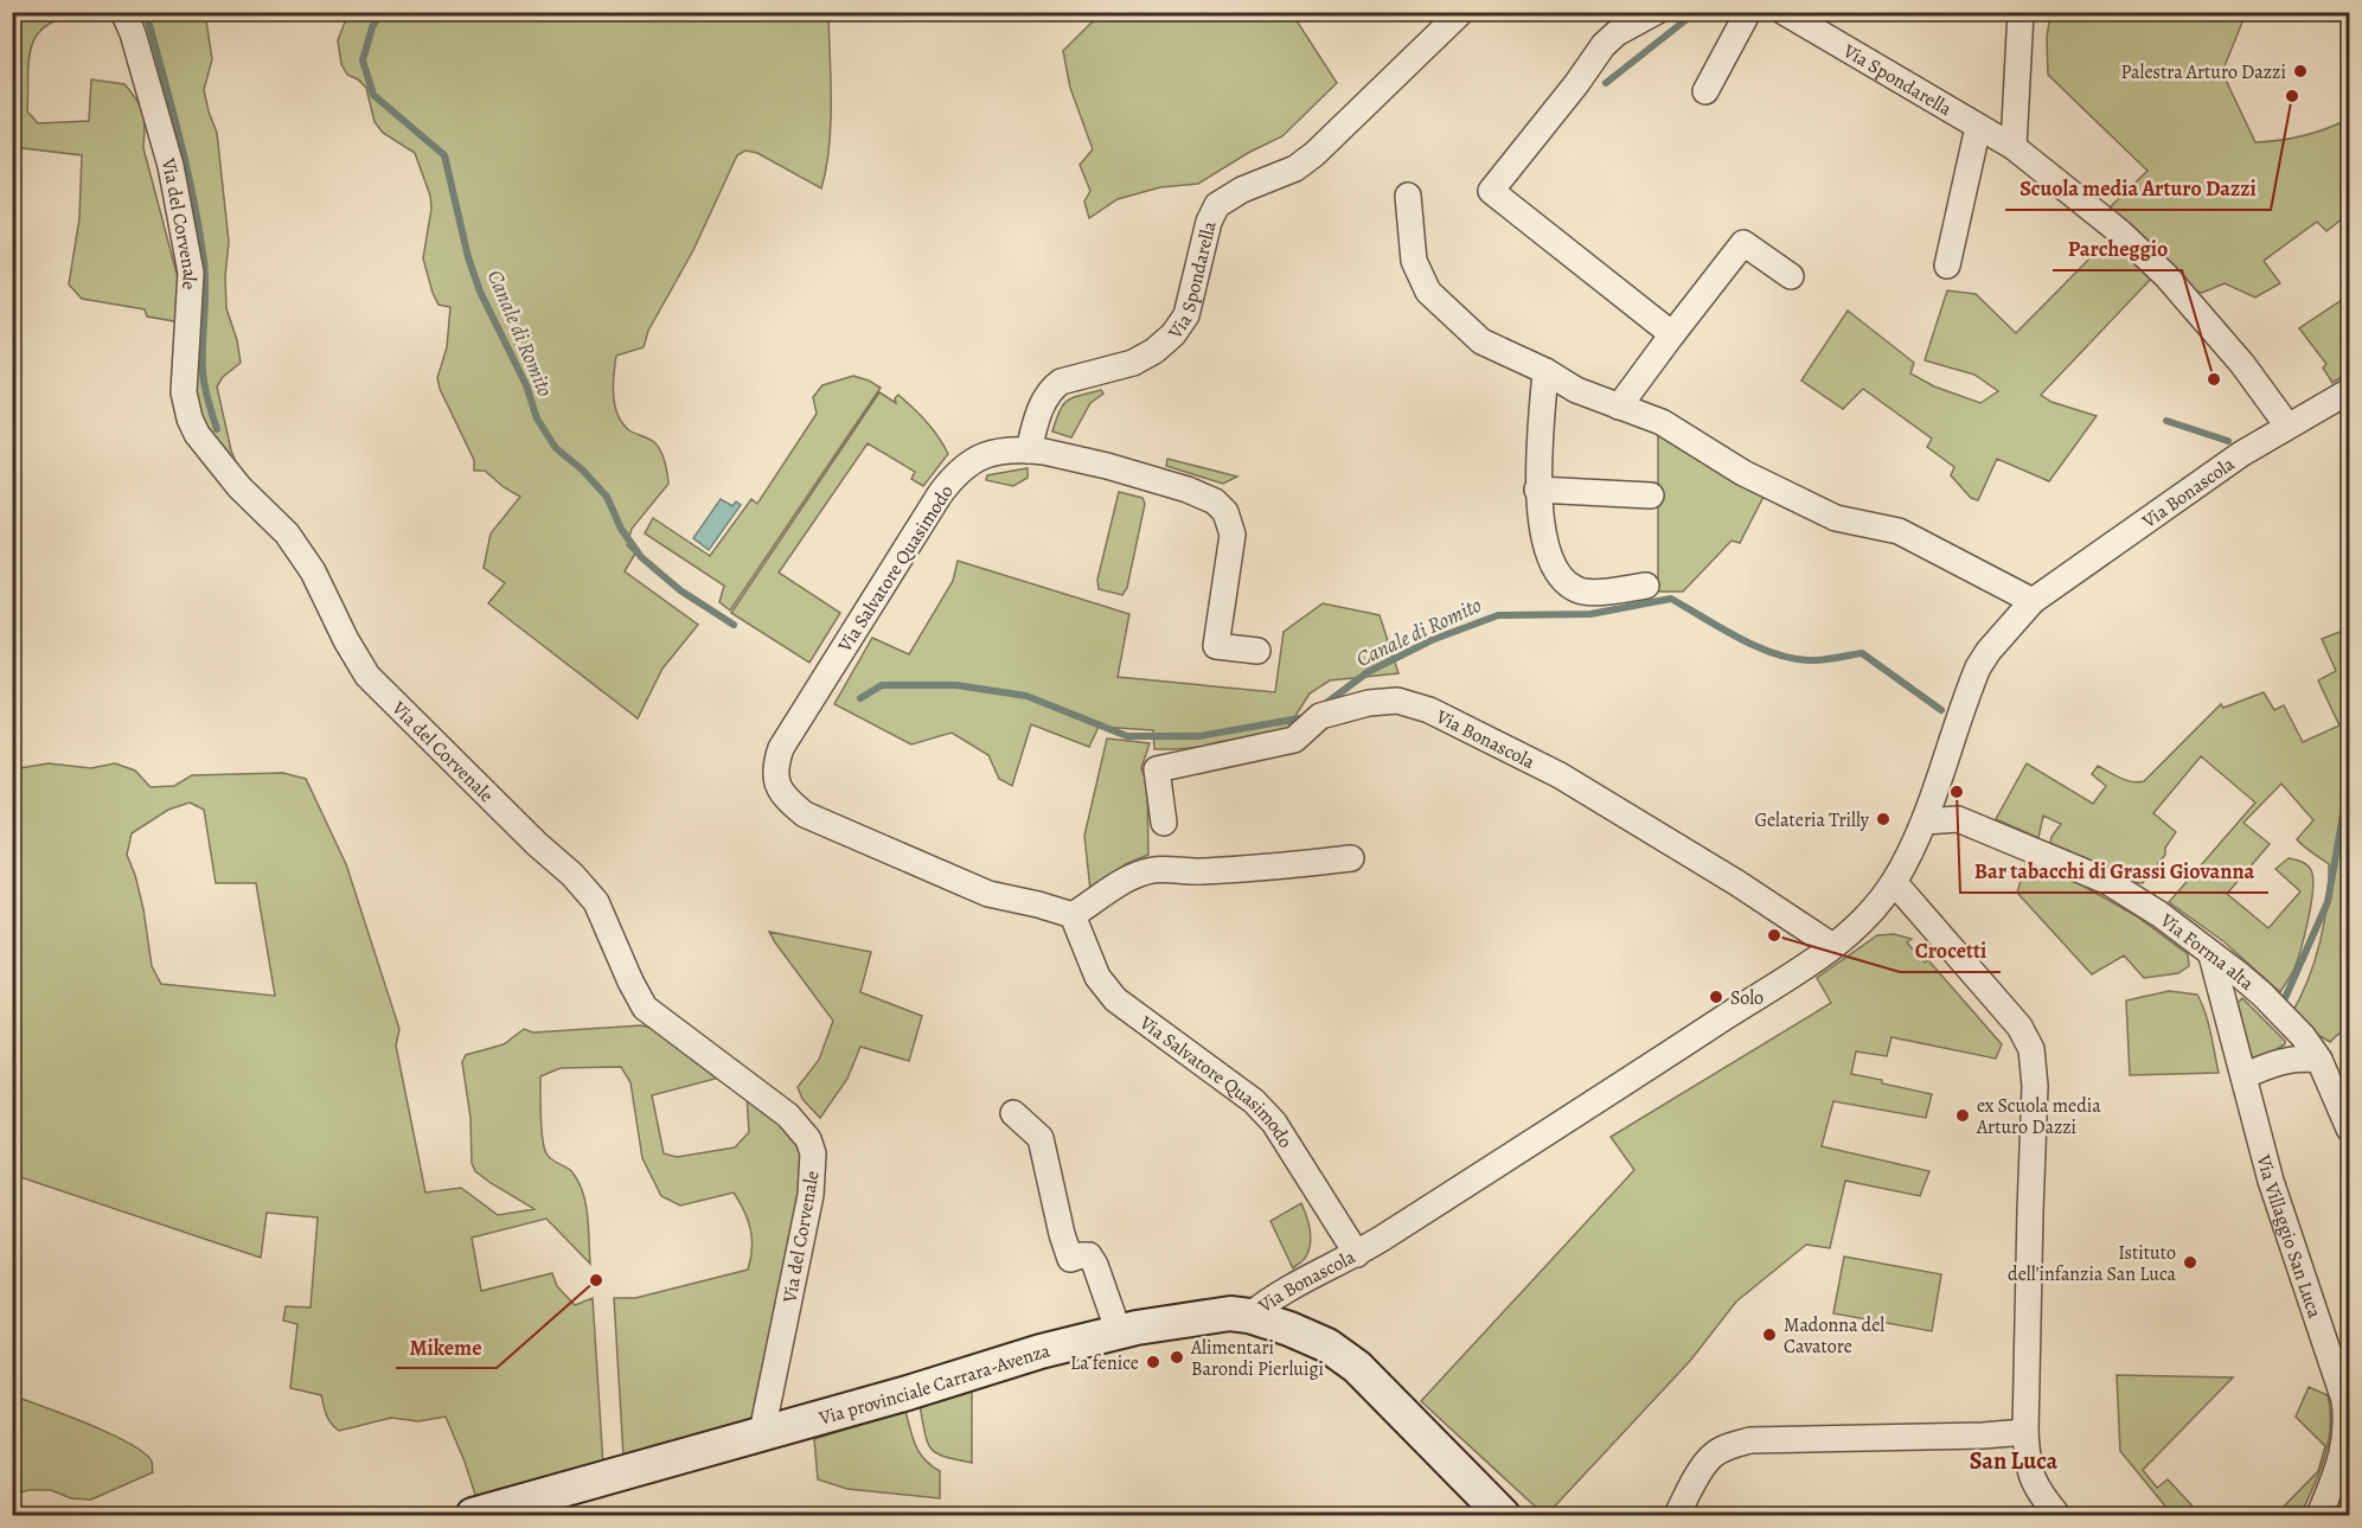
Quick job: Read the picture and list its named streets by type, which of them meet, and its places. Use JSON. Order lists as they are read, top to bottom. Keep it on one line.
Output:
{"streets":{"main road":["Via provinciale Carrara-Avenza"],"street":["Via Spondarella","Via del Corvenale","Via Bonascola","Via Salvatore Quasimodo","Via Forma alta","Via Villaggio San Luca"]},"crossings":[["Via Spondarella","Via Bonascola"],["Via Spondarella","Via Salvatore Quasimodo"],["Via del Corvenale","Via provinciale Carrara-Avenza"],["Via Bonascola","Via Salvatore Quasimodo"],["Via Bonascola","Via Forma alta"],["Via Bonascola","Via provinciale Carrara-Avenza"],["Via Forma alta","Via Villaggio San Luca"]],"districts":["San Luca"],"water":["Canale di Romito"],"places":["Palestra Arturo Dazzi","Scuola media Arturo Dazzi","Parcheggio","Bar tabacchi di Grassi Giovanna","Gelateria Trilly","Crocetti","Solo","ex Scuola media Arturo Dazzi","Istituto dell'infanzia San Luca","Mikeme","Madonna del Cavatore","Alimentari Barondi Pierluigi","La fenice"]}
